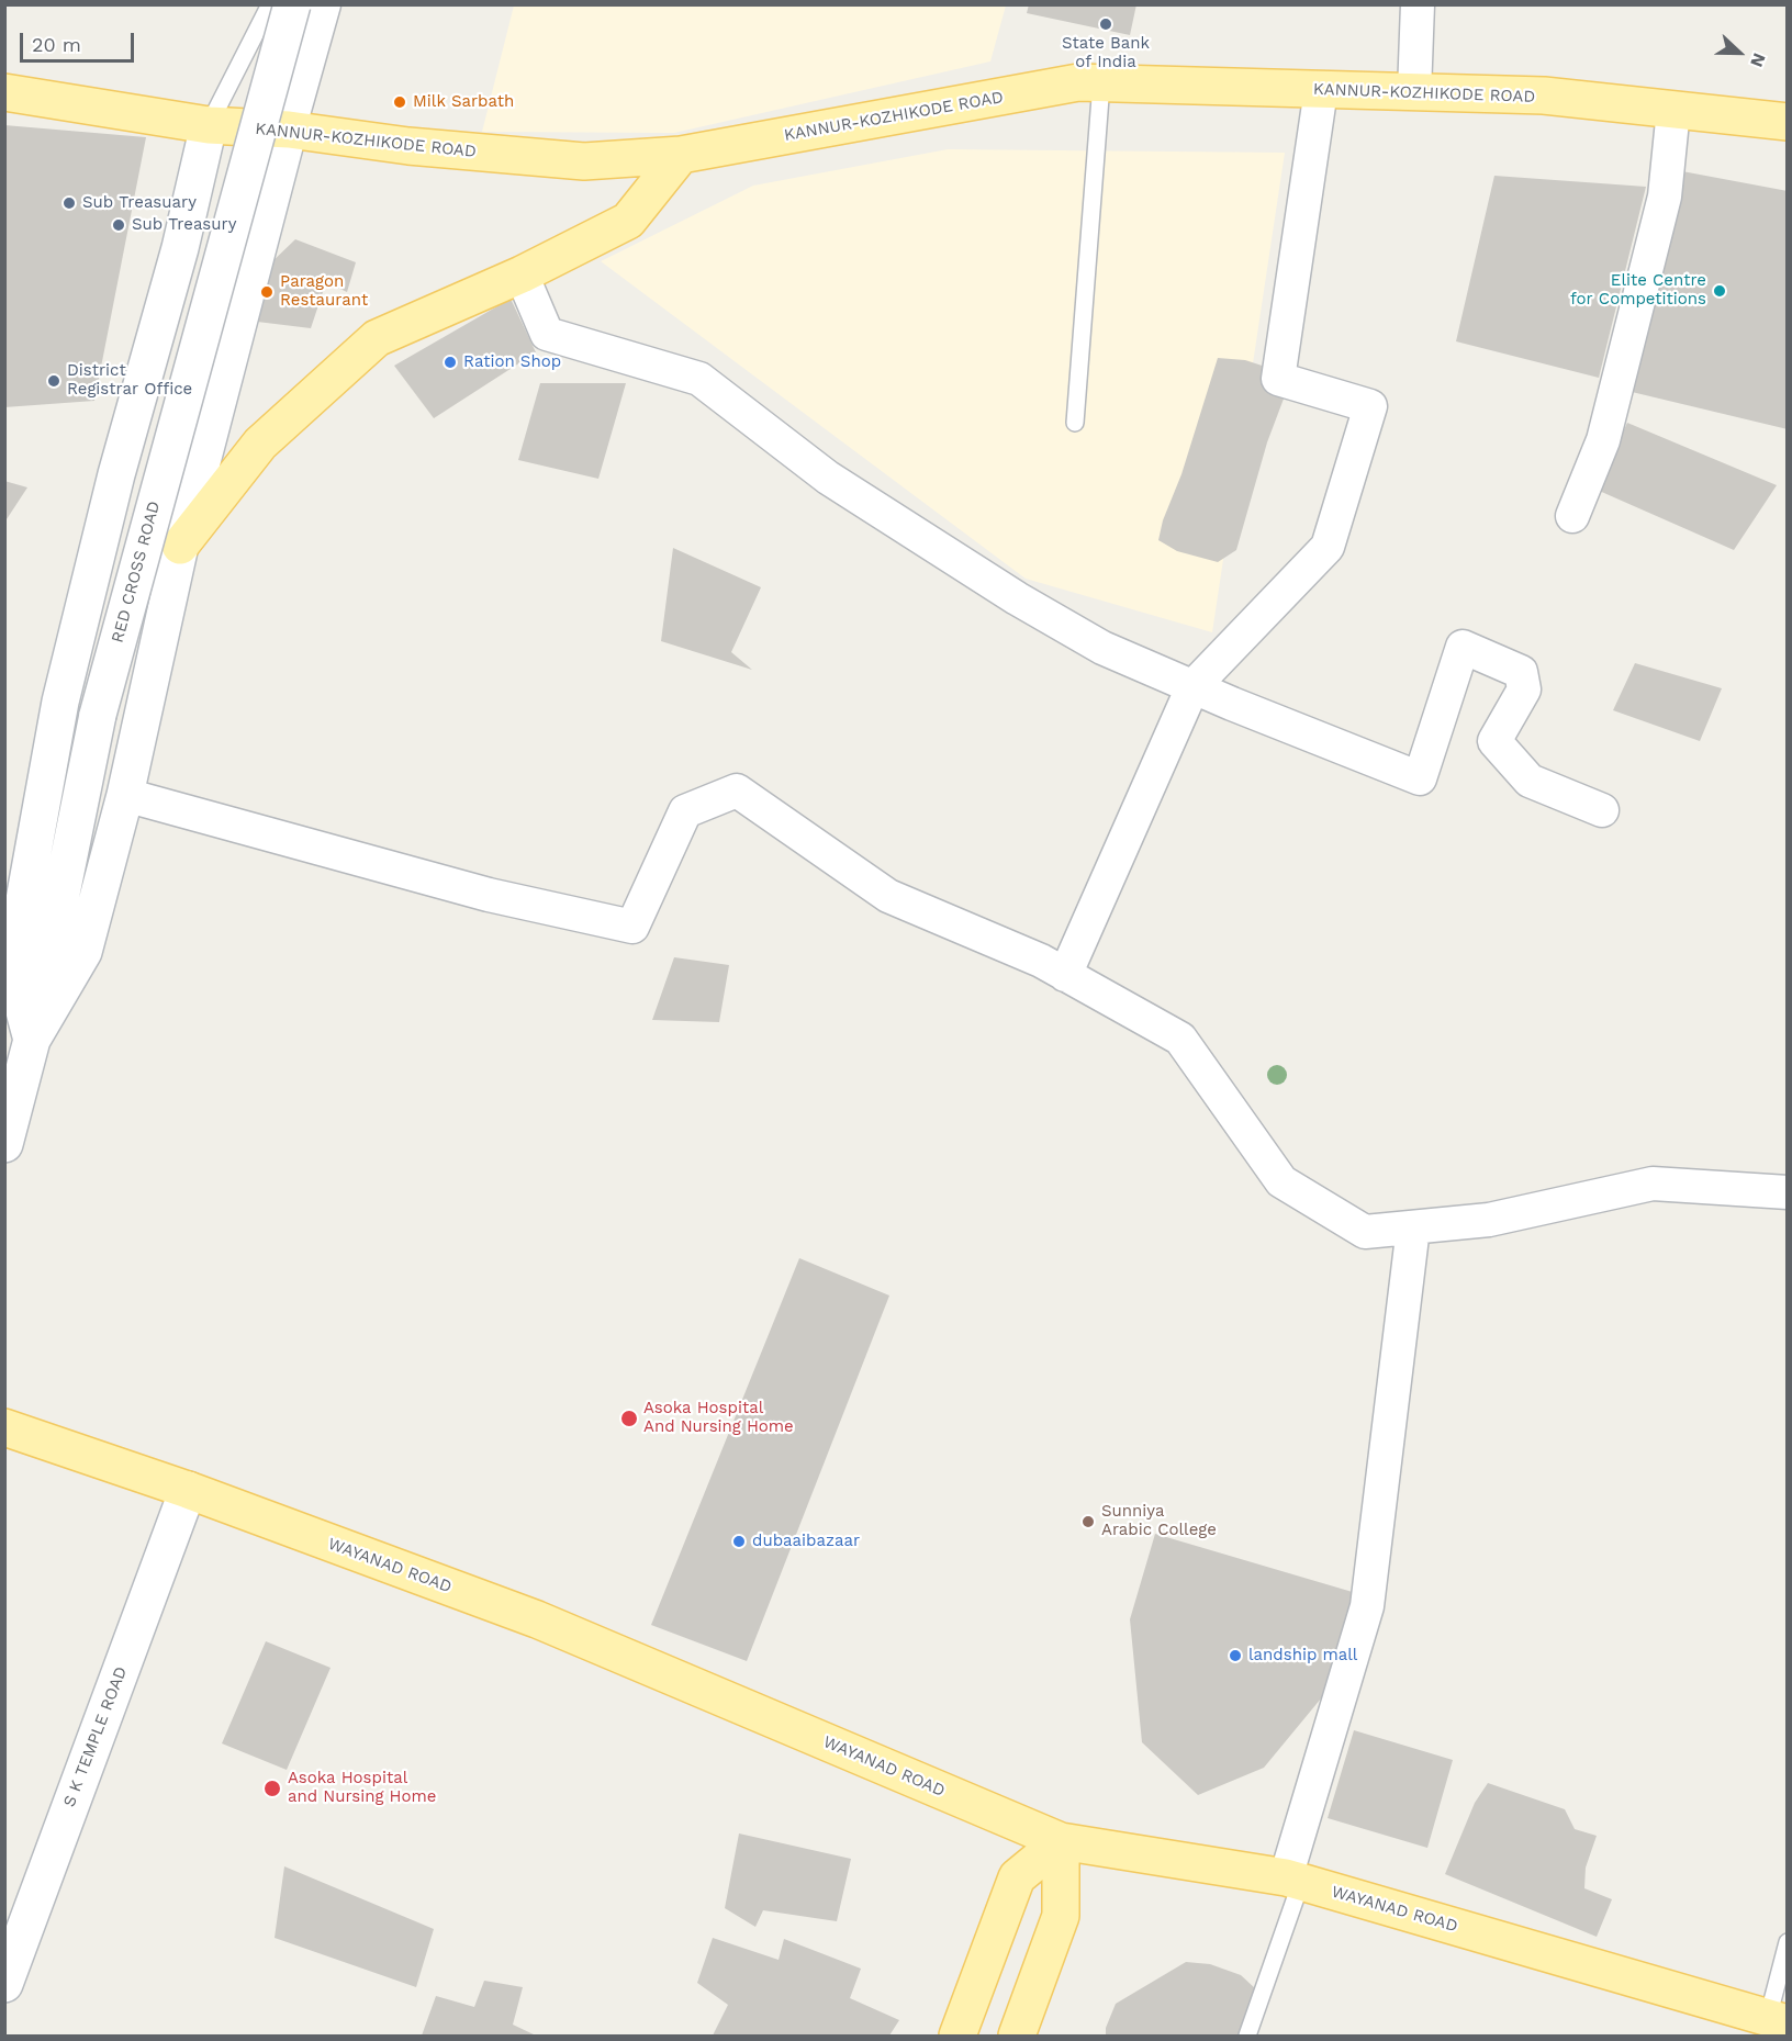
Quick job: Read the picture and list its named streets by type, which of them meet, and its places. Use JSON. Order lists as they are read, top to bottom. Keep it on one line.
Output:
{"streets":{"main road":["KANNUR-KOZHIKODE ROAD","RED CROSS ROAD","WAYANAD ROAD","S K TEMPLE ROAD"]},"crossings":[["WAYANAD ROAD","S K TEMPLE ROAD"]],"places":["State Bank of India","Milk Sarbath","Sub Treasuary","Sub Treasury","Elite Centre for Competitions","Paragon Restaurant","Ration Shop","District Registrar Office","Asoka Hospital And Nursing Home","Sunniya Arabic College","dubaaibazaar","landship mall","Asoka Hospital and Nursing Home"],"scale_bar":"20 m","north":"right"}
